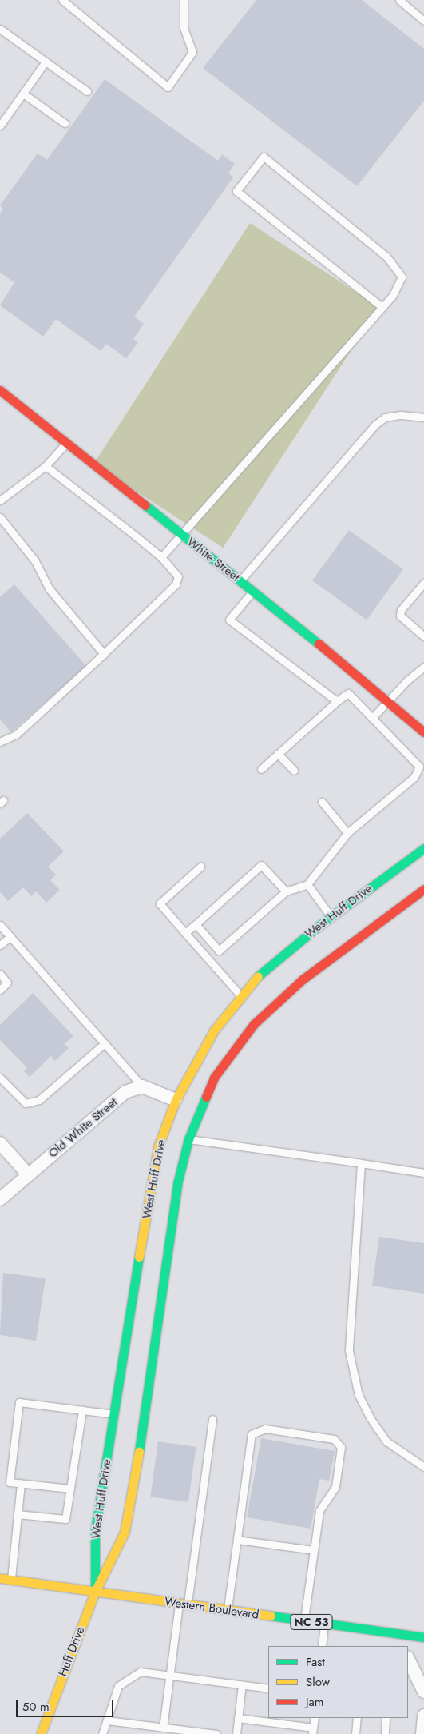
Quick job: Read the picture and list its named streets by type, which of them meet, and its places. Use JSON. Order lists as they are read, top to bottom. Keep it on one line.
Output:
{"streets":{"street":["White Street","West Huff Drive","Old White Street","Western Boulevard","NC 53","Huff Drive"]},"crossings":[["West Huff Drive","Western Boulevard"],["West Huff Drive","Huff Drive"],["Western Boulevard","Huff Drive"]],"legend":["Fast","Slow","Jam"],"scale_bar":"50 m"}
